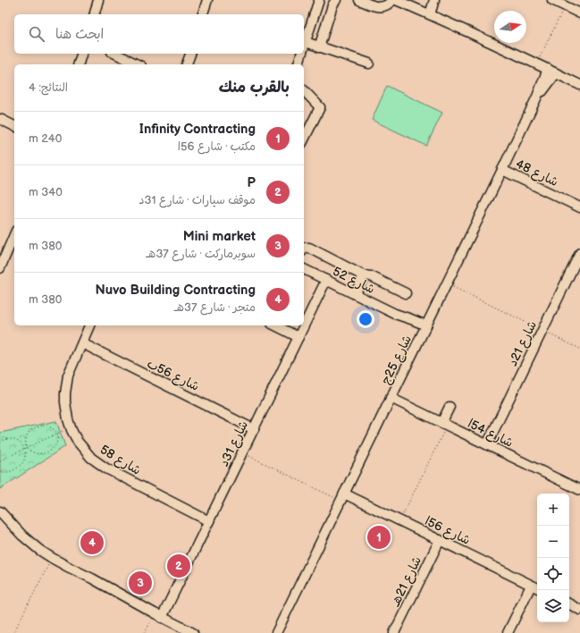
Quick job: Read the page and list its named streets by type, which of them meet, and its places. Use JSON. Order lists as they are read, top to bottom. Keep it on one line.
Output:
{"streets":{"street":["شارع 48","شارع 52","شارع 21د","شارع 25ج","شارع 56ب","شارع 54ا","شارع 31د","شارع 58","شارع 56ا","شارع 21هـ"]},"crossings":[["شارع 48","شارع 25ج"],["شارع 52","شارع 25ج"],["شارع 52","شارع 31د"],["شارع 21د","شارع 54ا"],["شارع 25ج","شارع 54ا"],["شارع 25ج","شارع 56ا"],["شارع 56ب","شارع 31د"],["شارع 56ب","شارع 58"],["شارع 31د","شارع 58"],["شارع 56ا","شارع 21هـ"]],"north":"right","page":{"search":"ابحث هنا","heading":["بالقرب منك","النتائج: 4"],"list":[{"mark":"1","name":"Infinity Contracting","note":"مكتب · شارع 56ا","value":"240 m"},{"mark":"2","name":"P","note":"موقف سيارات · شارع 31د","value":"340 m"},{"mark":"3","name":"Mini market","note":"سوبرماركت · شارع 37هـ","value":"380 m"},{"mark":"4","name":"Nuvo Building Contracting","note":"متجر · شارع 37هـ","value":"380 m"}],"map_buttons":["+","−"],"pins":["1","4","2","3"]}}
